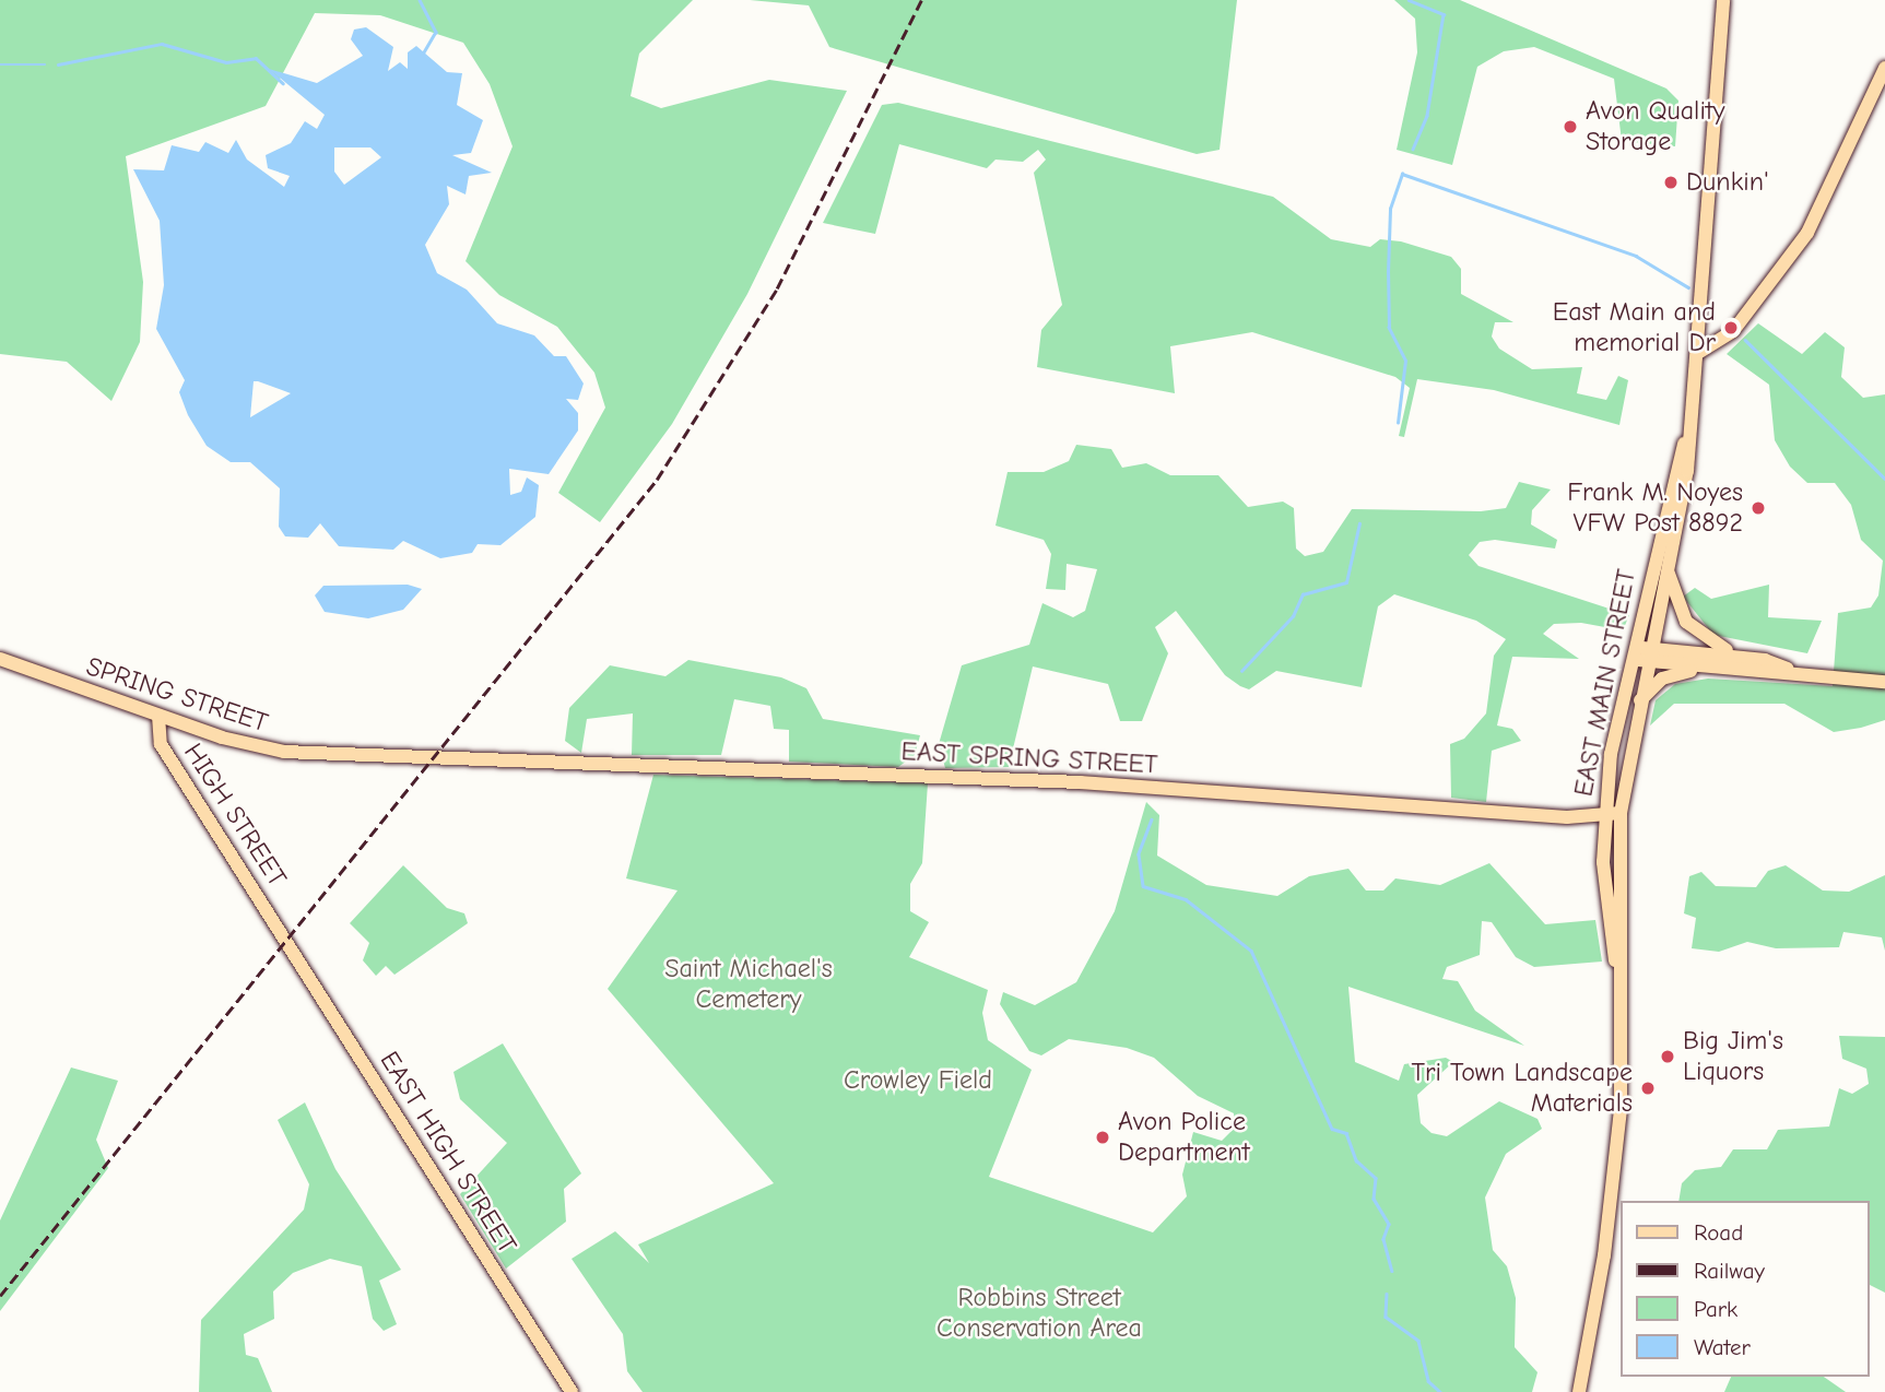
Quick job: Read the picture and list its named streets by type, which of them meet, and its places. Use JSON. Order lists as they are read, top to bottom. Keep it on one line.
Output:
{"streets":{"main road":["EAST MAIN STREET","SPRING STREET","EAST SPRING STREET","HIGH STREET","EAST HIGH STREET"]},"crossings":[["EAST MAIN STREET","EAST SPRING STREET"],["SPRING STREET","EAST SPRING STREET"],["SPRING STREET","HIGH STREET"],["HIGH STREET","EAST HIGH STREET"]],"parks":["Saint Michael's Cemetery","Crowley Field","Robbins Street Conservation Area"],"places":["Avon Quality Storage","Dunkin'","East Main and memorial Dr","Frank M. Noyes VFW Post 8892","Big Jim's Liquors","Tri Town Landscape Materials","Avon Police Department"],"legend":["Road","Railway","Park","Water"]}
